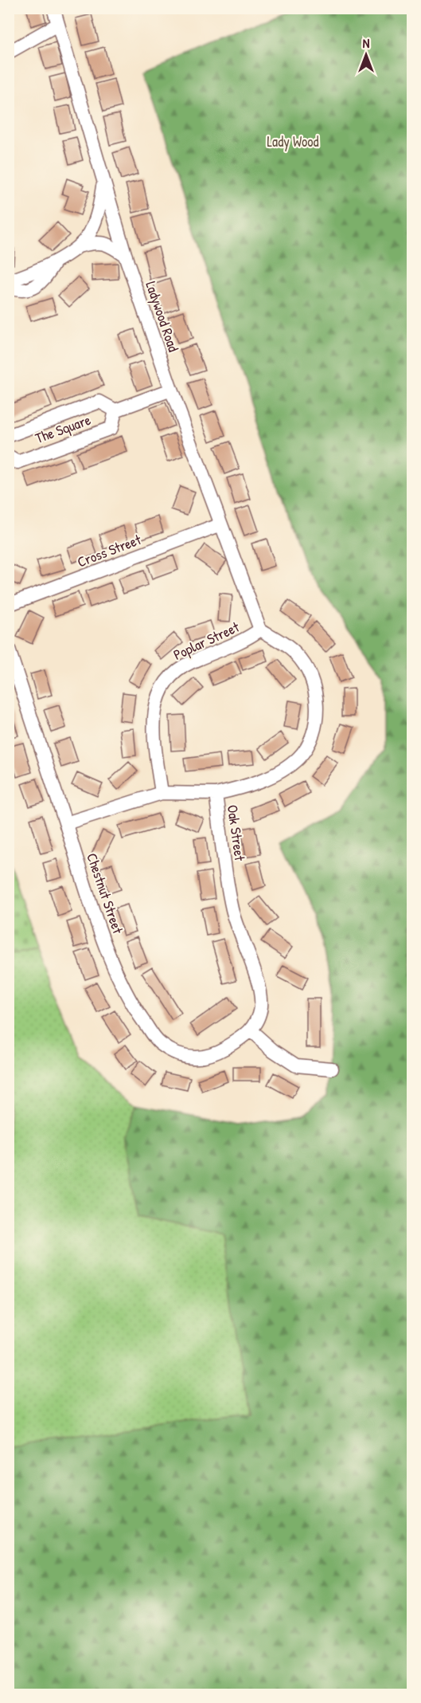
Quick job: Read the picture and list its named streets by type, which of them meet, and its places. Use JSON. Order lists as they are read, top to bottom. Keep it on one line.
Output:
{"streets":{"street":["Ladywood Road","The Square","Cross Street","Poplar Street","Oak Street","Chestnut Street"]},"crossings":[["Ladywood Road","Cross Street"],["Ladywood Road","Poplar Street"],["Ladywood Road","Oak Street"],["Poplar Street","Oak Street"],["Oak Street","Chestnut Street"]],"parks":["Lady Wood"],"north":"top"}
